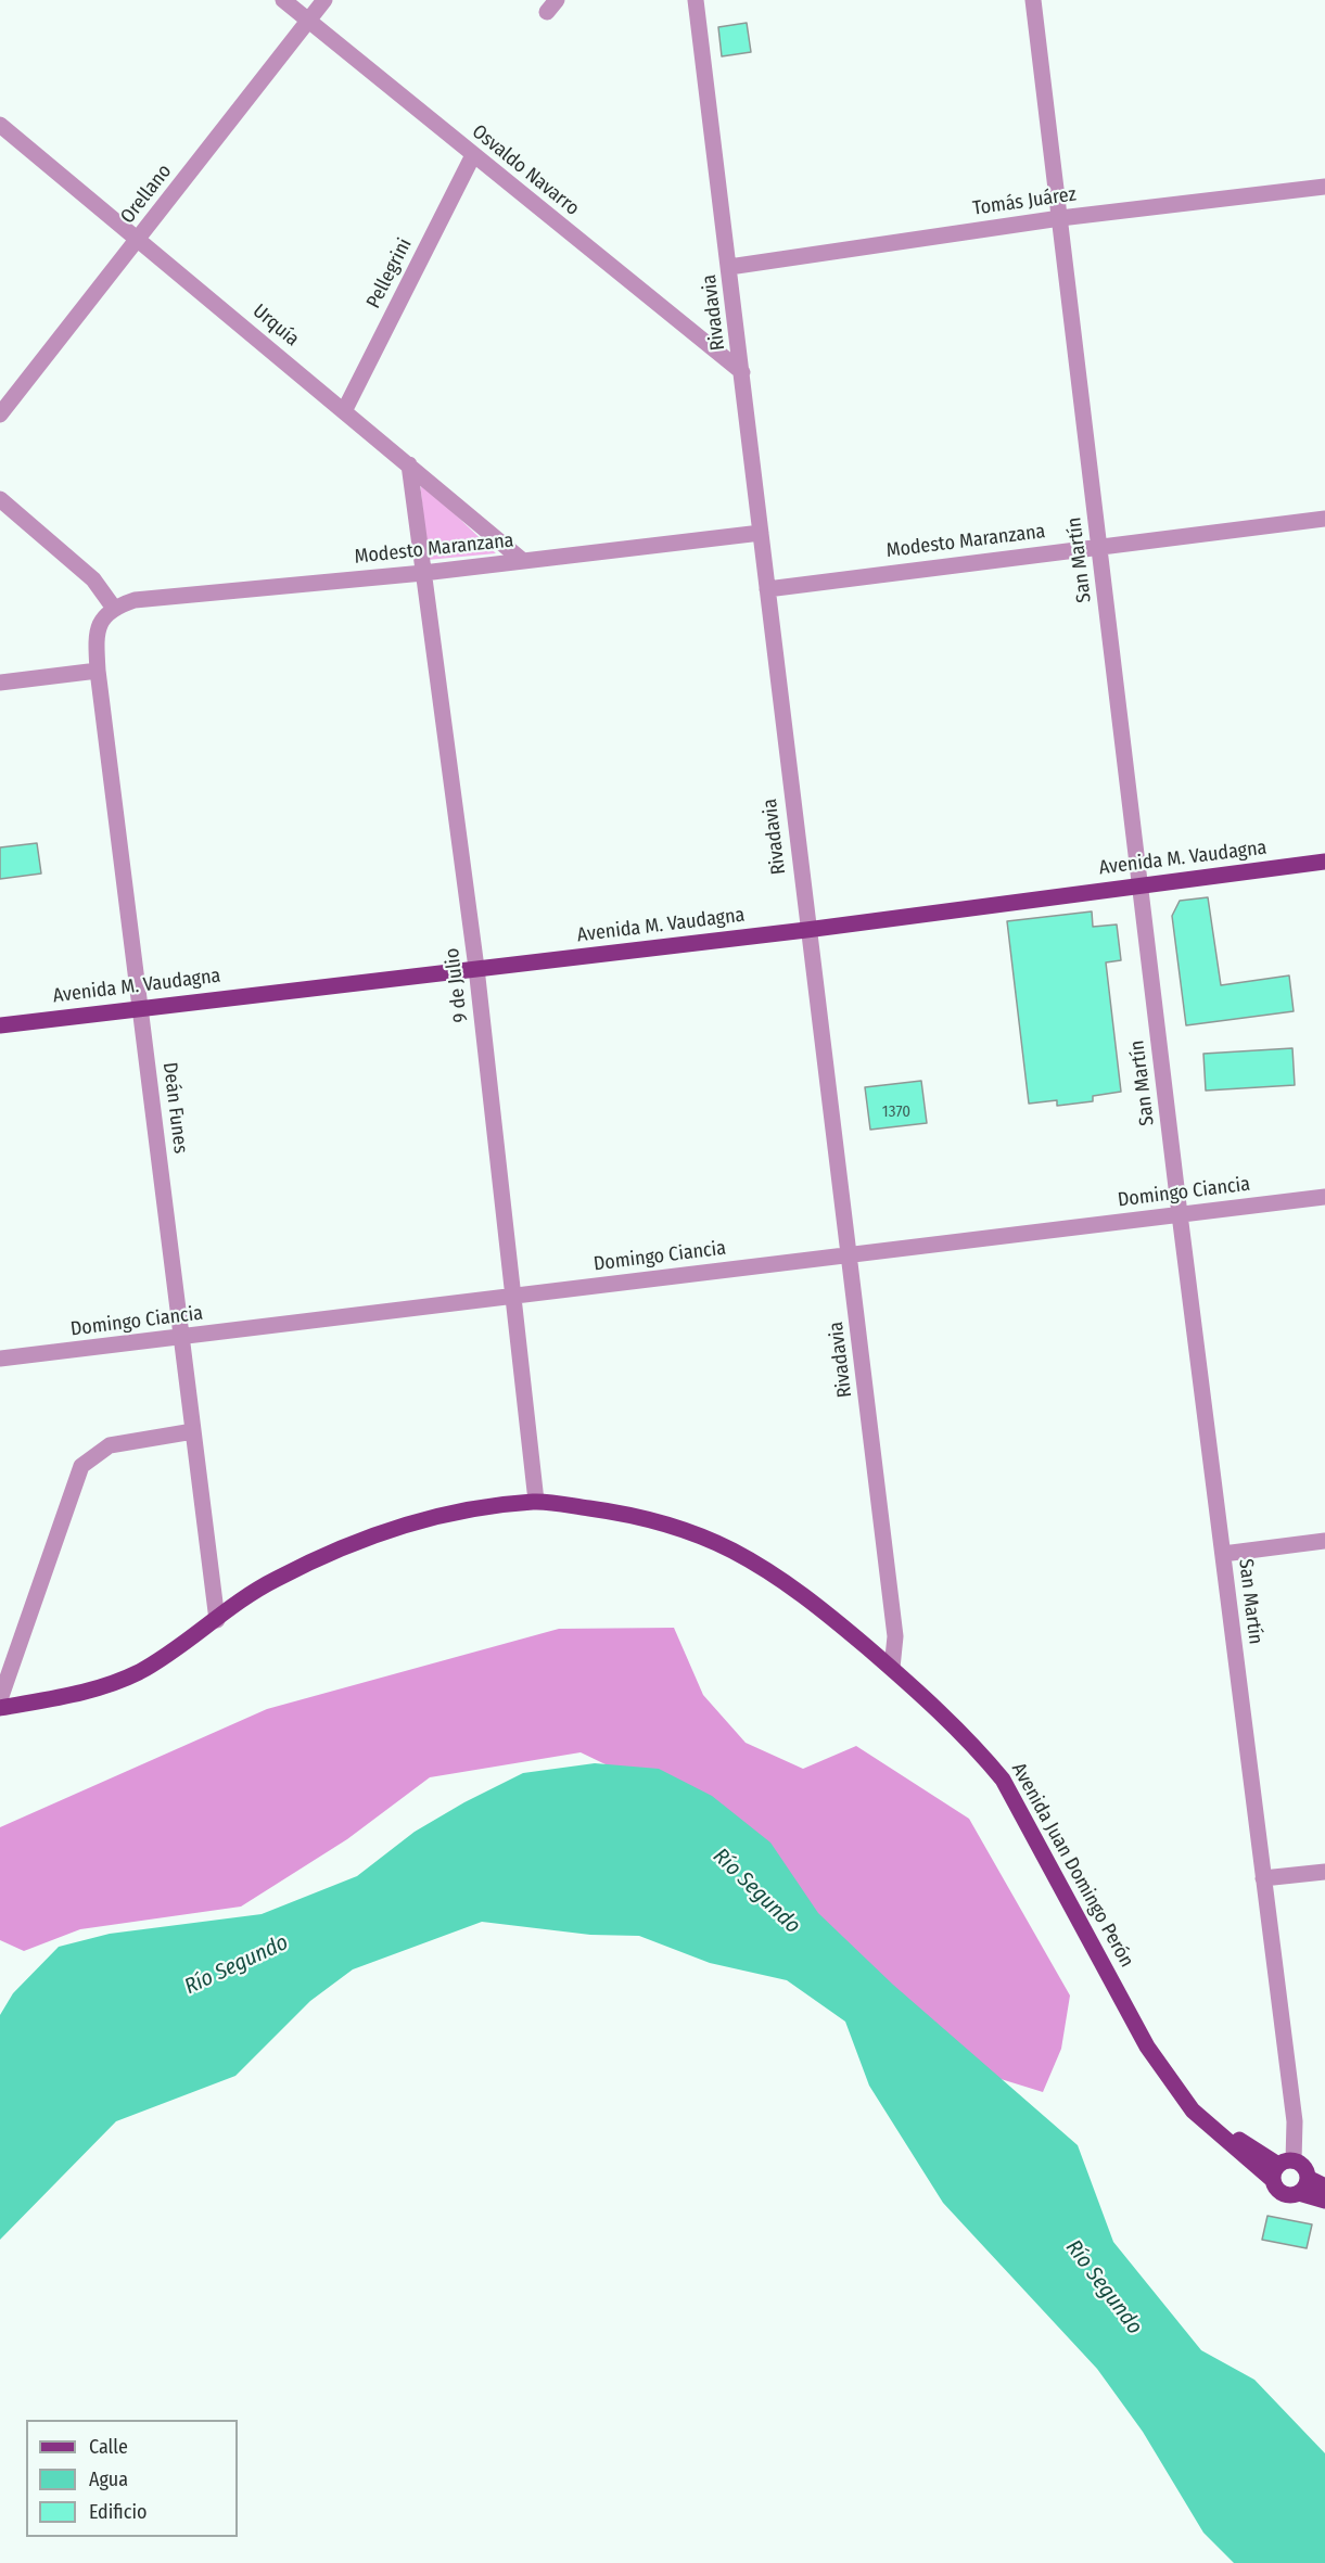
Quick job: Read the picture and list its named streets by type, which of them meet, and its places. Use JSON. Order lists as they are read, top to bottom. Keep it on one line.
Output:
{"streets":{"main road":["Avenida M. Vaudagna","Avenida Juan Domingo Perón"],"street":["Osvaldo Navarro","Orellano","Tomás Juárez","Pellegrini","Rivadavia","Urquía","Modesto Maranzana","San Martín","9 de Julio","Deán Funes","Domingo Ciancia"]},"crossings":[["Osvaldo Navarro","Orellano"],["Osvaldo Navarro","Pellegrini"],["Osvaldo Navarro","Rivadavia"],["Orellano","Urquía"],["Tomás Juárez","Rivadavia"],["Tomás Juárez","San Martín"],["Pellegrini","Urquía"],["Rivadavia","Modesto Maranzana"],["Rivadavia","Avenida M. Vaudagna"],["Rivadavia","Domingo Ciancia"],["Rivadavia","Avenida Juan Domingo Perón"],["Urquía","Modesto Maranzana"],["Urquía","9 de Julio"],["Modesto Maranzana","San Martín"],["Modesto Maranzana","9 de Julio"],["Modesto Maranzana","Deán Funes"],["San Martín","Avenida M. Vaudagna"],["San Martín","Domingo Ciancia"],["San Martín","Avenida Juan Domingo Perón"],["Avenida M. Vaudagna","9 de Julio"],["Avenida M. Vaudagna","Deán Funes"],["9 de Julio","Domingo Ciancia"],["9 de Julio","Avenida Juan Domingo Perón"],["Deán Funes","Domingo Ciancia"],["Deán Funes","Avenida Juan Domingo Perón"]],"water":["Río Segundo"],"house_numbers":["1370"],"legend":["Calle","Agua","Edificio"]}
